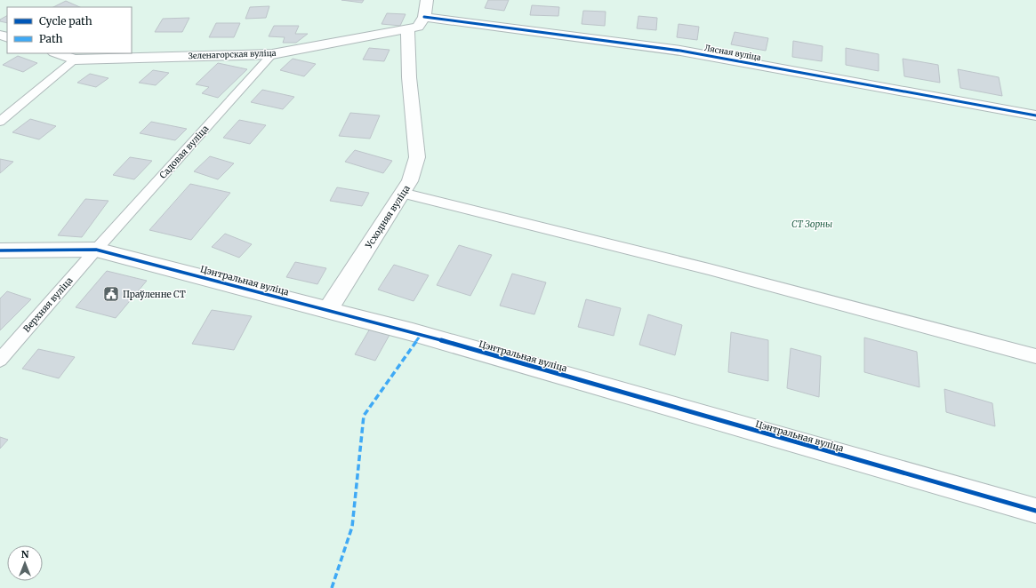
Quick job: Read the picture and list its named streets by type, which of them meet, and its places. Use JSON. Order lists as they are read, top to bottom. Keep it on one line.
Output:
{"streets":{"street":["Лясная вуліца","Зеленагорская вуліца","Усходняя вуліца","Цэнтральная вуліца"],"lane":["Садовая вуліца","Верхняя вуліца"]},"crossings":[["Лясная вуліца","Зеленагорская вуліца"],["Зеленагорская вуліца","Садовая вуліца"],["Зеленагорская вуліца","Усходняя вуліца"],["Садовая вуліца","Цэнтральная вуліца"],["Садовая вуліца","Верхняя вуліца"],["Усходняя вуліца","Цэнтральная вуліца"],["Цэнтральная вуліца","Верхняя вуліца"]],"parks":["СТ Зорны"],"places":{"public building":["Праўленне СТ"]},"legend":["Cycle path","Path"],"north":"top"}
